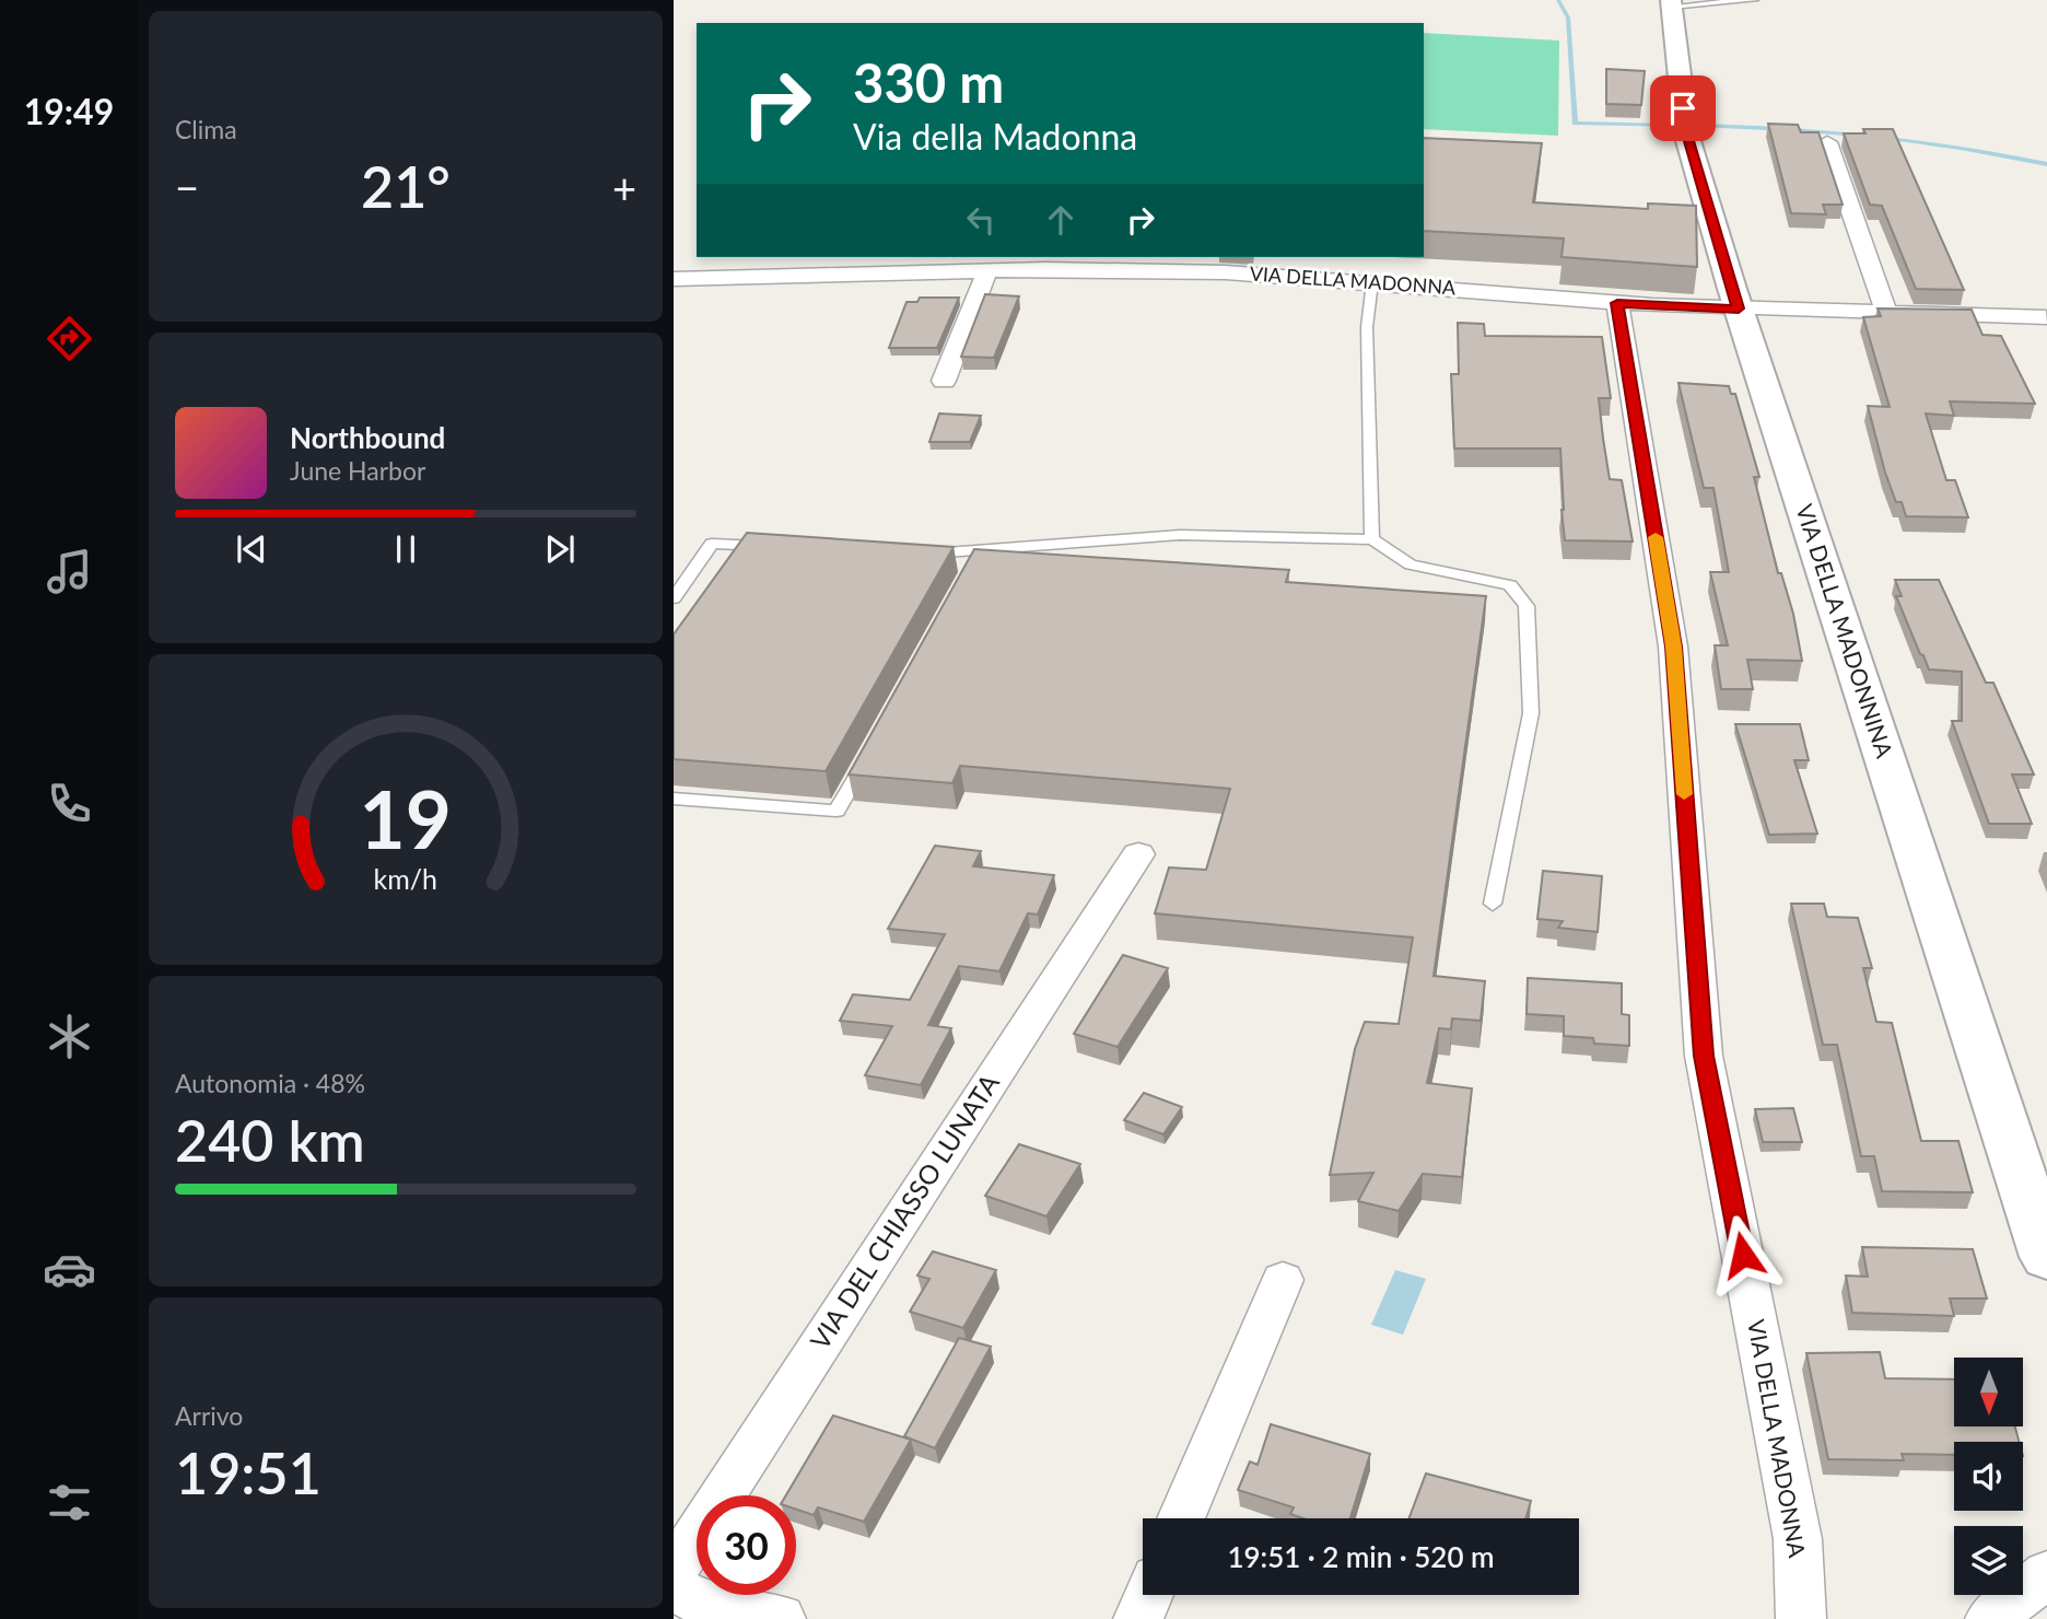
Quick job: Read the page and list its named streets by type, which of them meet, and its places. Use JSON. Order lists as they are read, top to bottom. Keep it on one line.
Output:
{"streets":{"street":["VIA DELLA MADONNA","VIA DELLA MADONNINA","VIA DEL CHIASSO LUNATA"]},"crossings":[["VIA DELLA MADONNA","VIA DELLA MADONNINA"]],"north":"bottom","page":{"tabs":"19:49","tile":["Clima",["Autonomia · 48%","240 km"],["Arrivo","19:51"]],"turn":["330 m","Via della Madonna"],"heat":["−","21°","+"],"song":["Northbound","June Harbor"],"limit":"30","trip":"19:51 · 2 min · 520 m","gauge":["19","km/h"]}}
